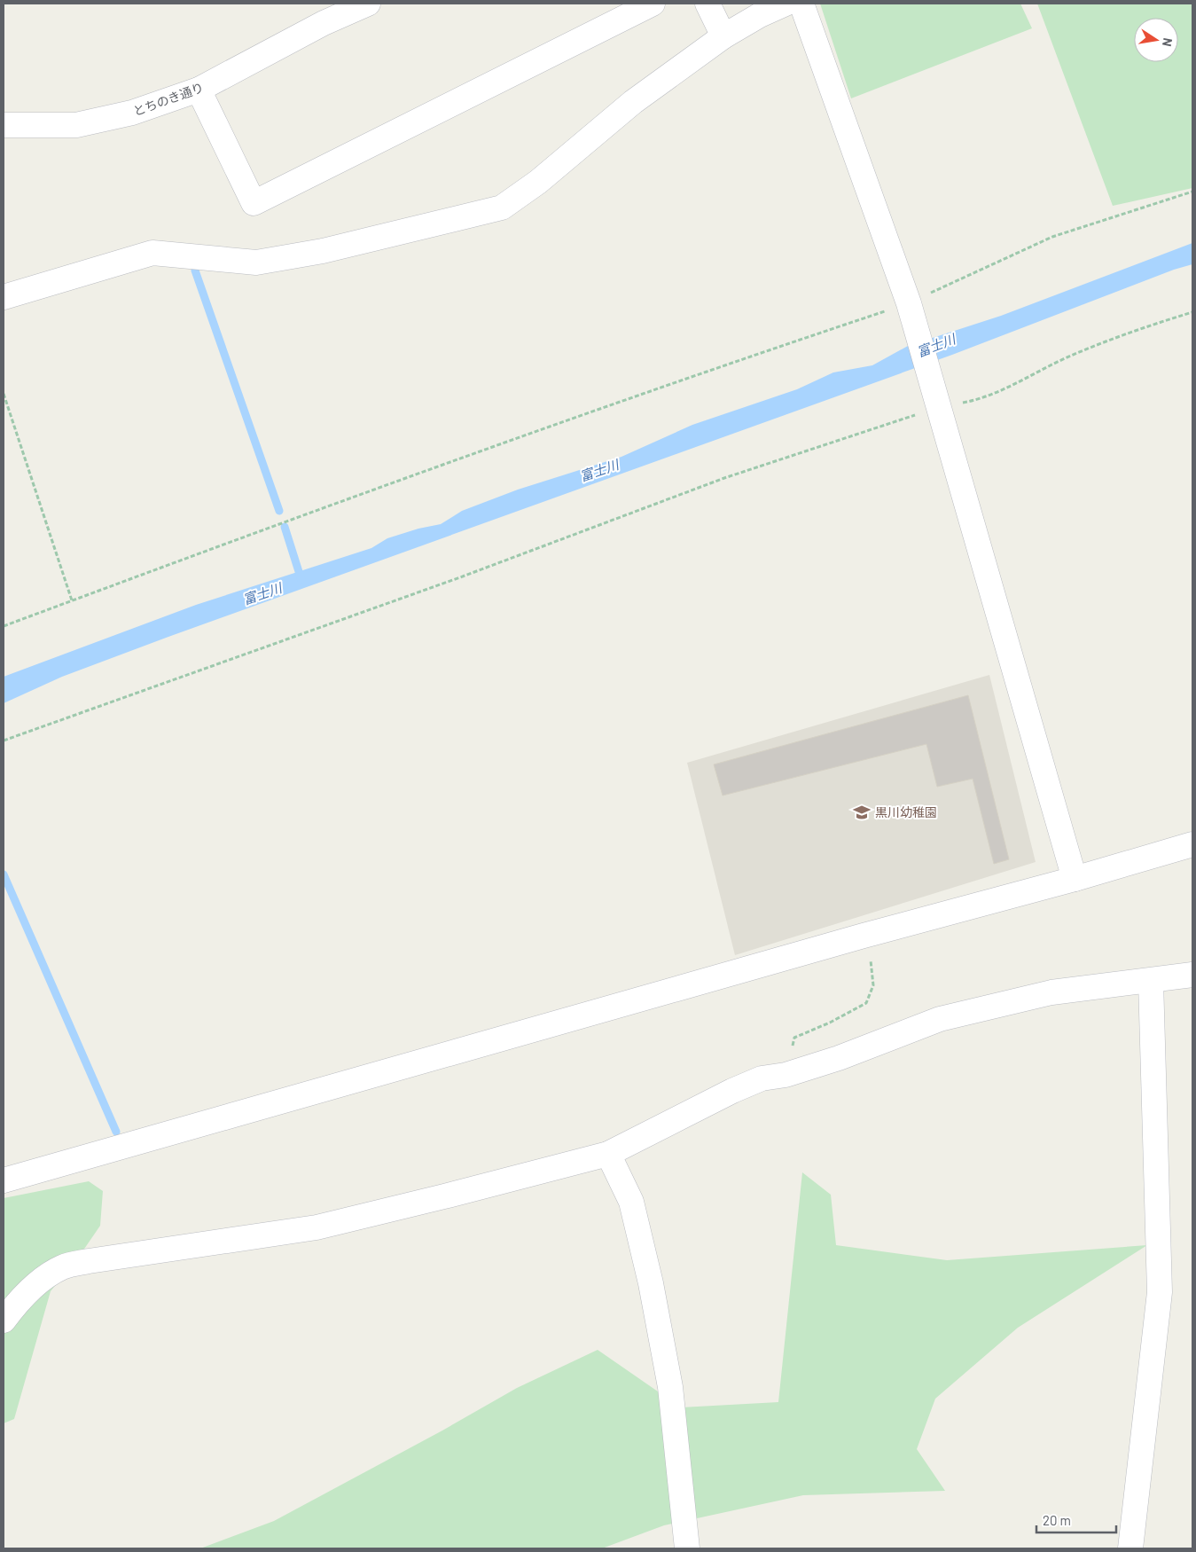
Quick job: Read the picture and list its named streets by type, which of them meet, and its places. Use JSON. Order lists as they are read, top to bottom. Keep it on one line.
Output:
{"streets":{"street":["とちのき通り"]},"water":["富士川"],"places":{"school or university":["黒川幼稚園"]},"scale_bar":"20 m","north":"right"}
